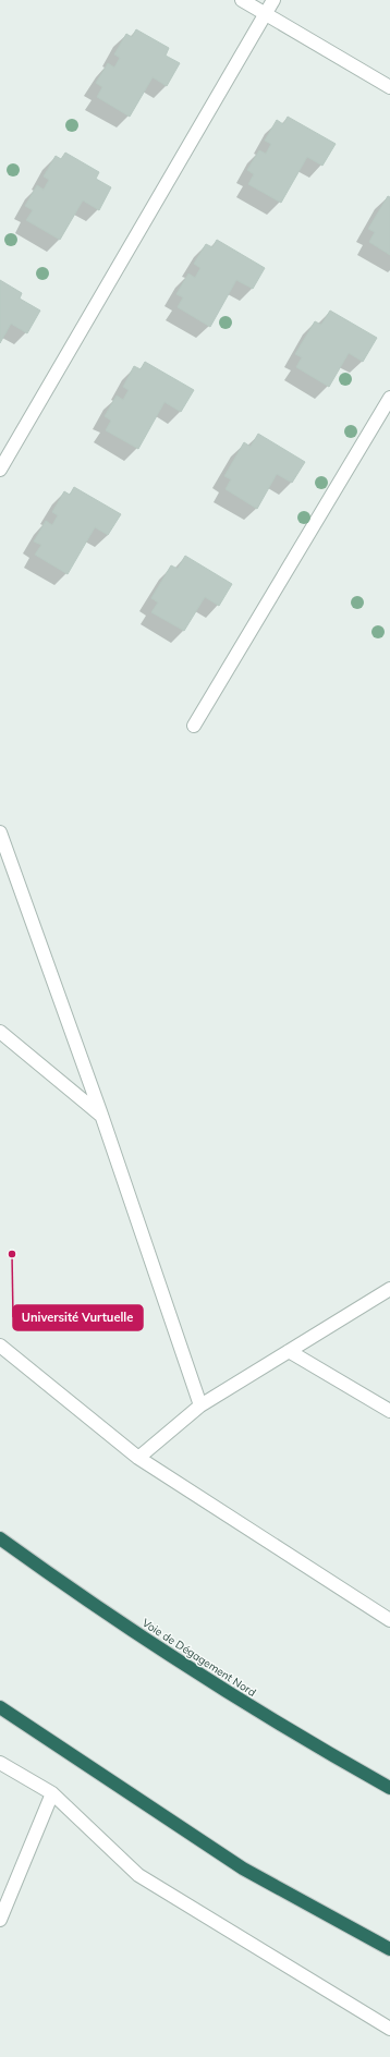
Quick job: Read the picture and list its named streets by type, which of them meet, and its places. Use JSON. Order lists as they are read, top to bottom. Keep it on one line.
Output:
{"streets":{"highway":["Voie de Dégagement Nord"]},"places":["Université Vurtuelle"]}
